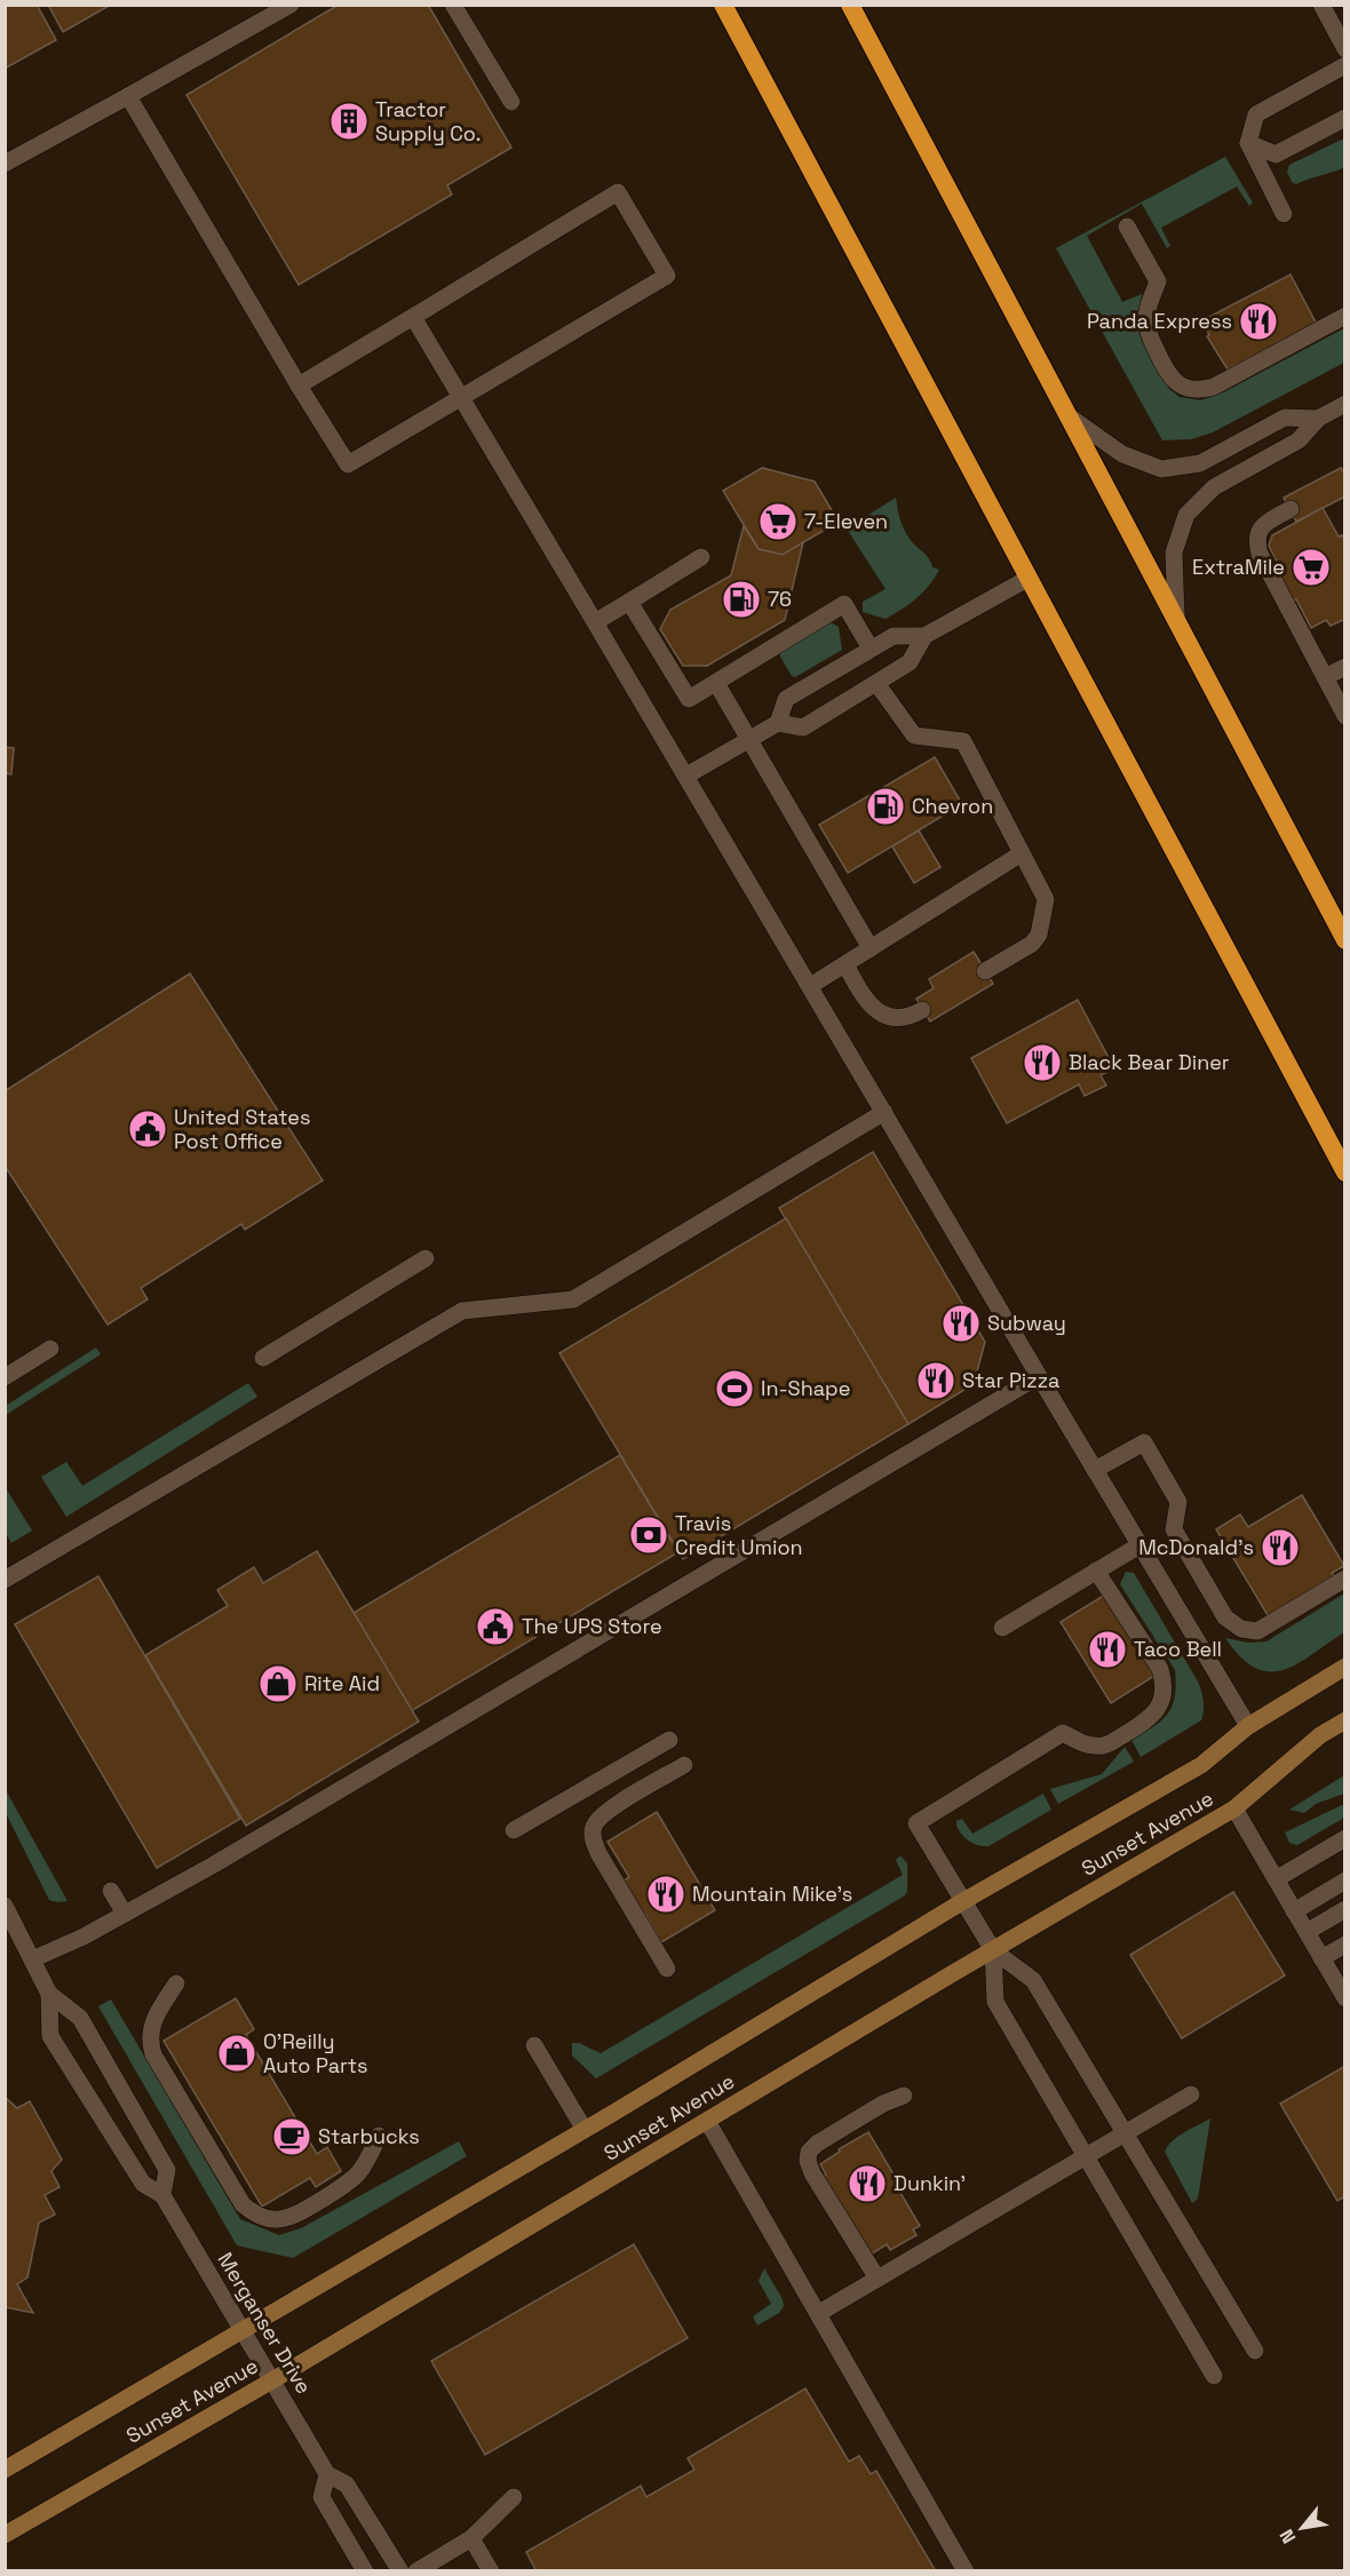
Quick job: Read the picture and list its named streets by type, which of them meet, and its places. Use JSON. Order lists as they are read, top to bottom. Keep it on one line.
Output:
{"streets":{"main road":["Sunset Avenue"],"street":["Merganser Drive"]},"crossings":[["Sunset Avenue","Merganser Drive"]],"places":{"building":["Tractor Supply Co."],"restaurant":["Panda Express","Black Bear Diner","Subway","Star Pizza","McDonald's","Taco Bell","Mountain Mike's","Dunkin'"],"supermarket":["7-Eleven","ExtraMile"],"fuel station":["76","Chevron"],"public building":["United States Post Office","The UPS Store"],"sports":["In-Shape"],"bank":["Travis Credit Umion"],"shop":["Rite Aid","O'Reilly Auto Parts"],"cafe":["Starbucks"]},"north":"bottom left"}
